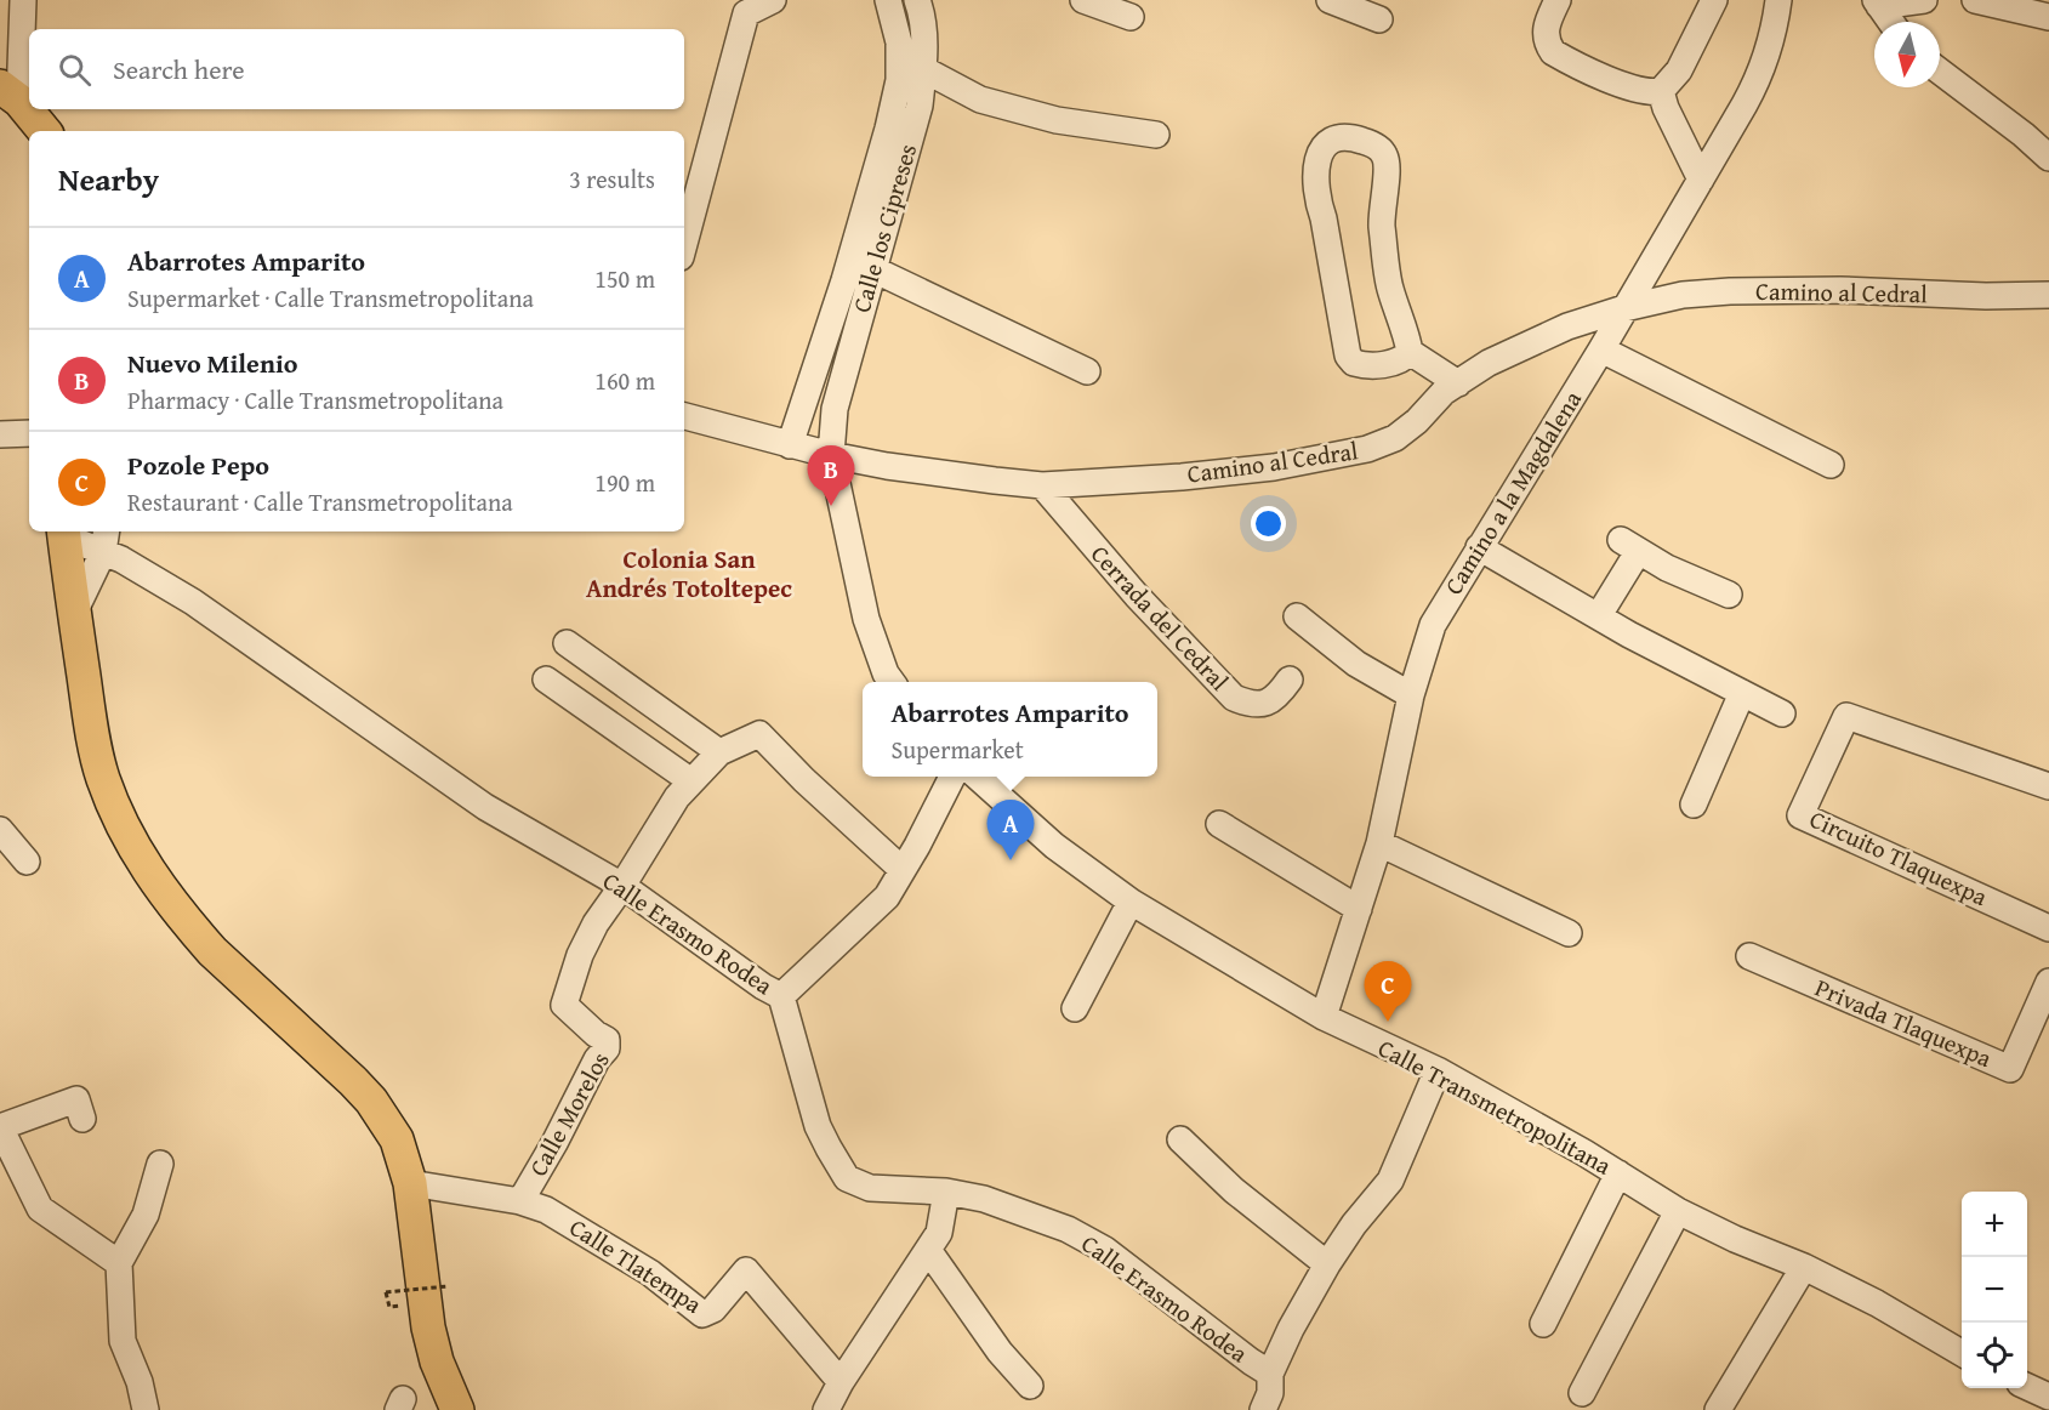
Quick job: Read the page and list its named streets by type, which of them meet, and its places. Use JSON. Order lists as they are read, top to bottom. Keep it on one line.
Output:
{"streets":{"street":["Calle los Cipreses","Camino al Cedral","Camino a la Magdalena","Cerrada del Cedral","Circuito Tlaquexpa","Calle Erasmo Rodea","Privada Tlaquexpa","Calle Transmetropolitana","Calle Morelos","Calle Tlatempa"]},"crossings":[["Calle los Cipreses","Camino al Cedral"],["Camino al Cedral","Camino a la Magdalena"],["Camino al Cedral","Cerrada del Cedral"],["Camino a la Magdalena","Calle Transmetropolitana"],["Calle Erasmo Rodea","Calle Morelos"],["Calle Morelos","Calle Tlatempa"]],"districts":["Colonia San Andrés Totoltepec"],"north":"bottom","page":{"search":"Search here","heading":["Nearby","3 results"],"list":[{"mark":"A","name":"Abarrotes Amparito","note":"Supermarket · Calle Transmetropolitana","value":"150 m"},{"mark":"B","name":"Nuevo Milenio","note":"Pharmacy · Calle Transmetropolitana","value":"160 m"},{"mark":"C","name":"Pozole Pepo","note":"Restaurant · Calle Transmetropolitana","value":"190 m"}],"pins":["B","A","C"],"popup":["Abarrotes Amparito","Supermarket"],"map_buttons":["+","−"]}}
